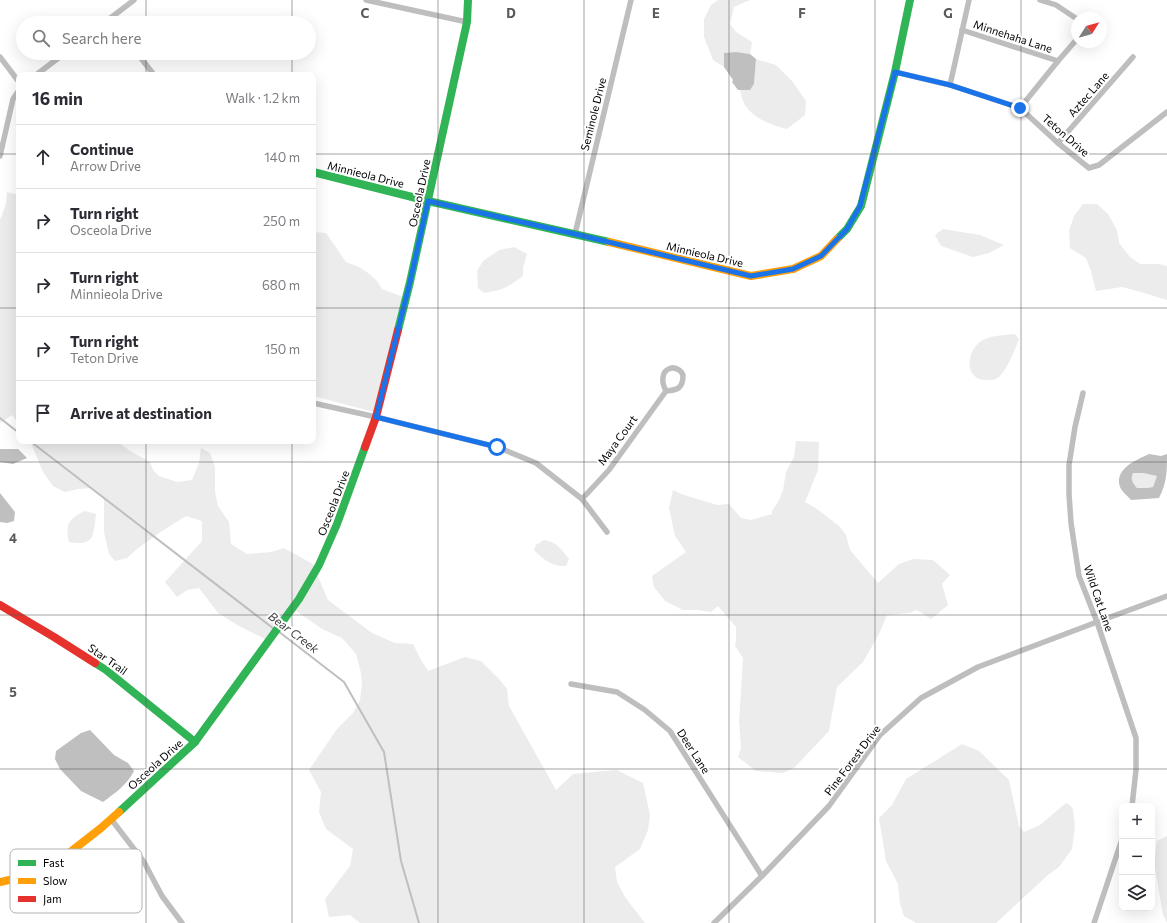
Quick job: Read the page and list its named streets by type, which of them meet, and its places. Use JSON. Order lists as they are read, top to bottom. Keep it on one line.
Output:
{"streets":{"street":["Minnehaha Lane","Aztec Lane","Seminole Drive","Teton Drive","Minnieola Drive","Osceola Drive","Maya Court","Wild Cat Lane","Star Trail","Deer Lane","Pine Forest Drive"]},"crossings":[["Aztec Lane","Teton Drive"],["Seminole Drive","Minnieola Drive"],["Teton Drive","Minnieola Drive"],["Minnieola Drive","Osceola Drive"],["Osceola Drive","Star Trail"],["Wild Cat Lane","Pine Forest Drive"],["Deer Lane","Pine Forest Drive"]],"water":["Bear Creek"],"legend":["Fast","Slow","Jam"],"north":"top right","page":{"search":"Search here","heading":["16 min","Walk · 1.2 km"],"list":[["Continue","Arrow Drive","140 m"],["Turn right","Osceola Drive","250 m"],["Turn right","Minnieola Drive","680 m"],["Turn right","Teton Drive","150 m"],"Arrive at destination"],"map_buttons":["+","−"]},"grid":{"columns":["C","D","E","F","G"],"rows":["4","5"]}}
